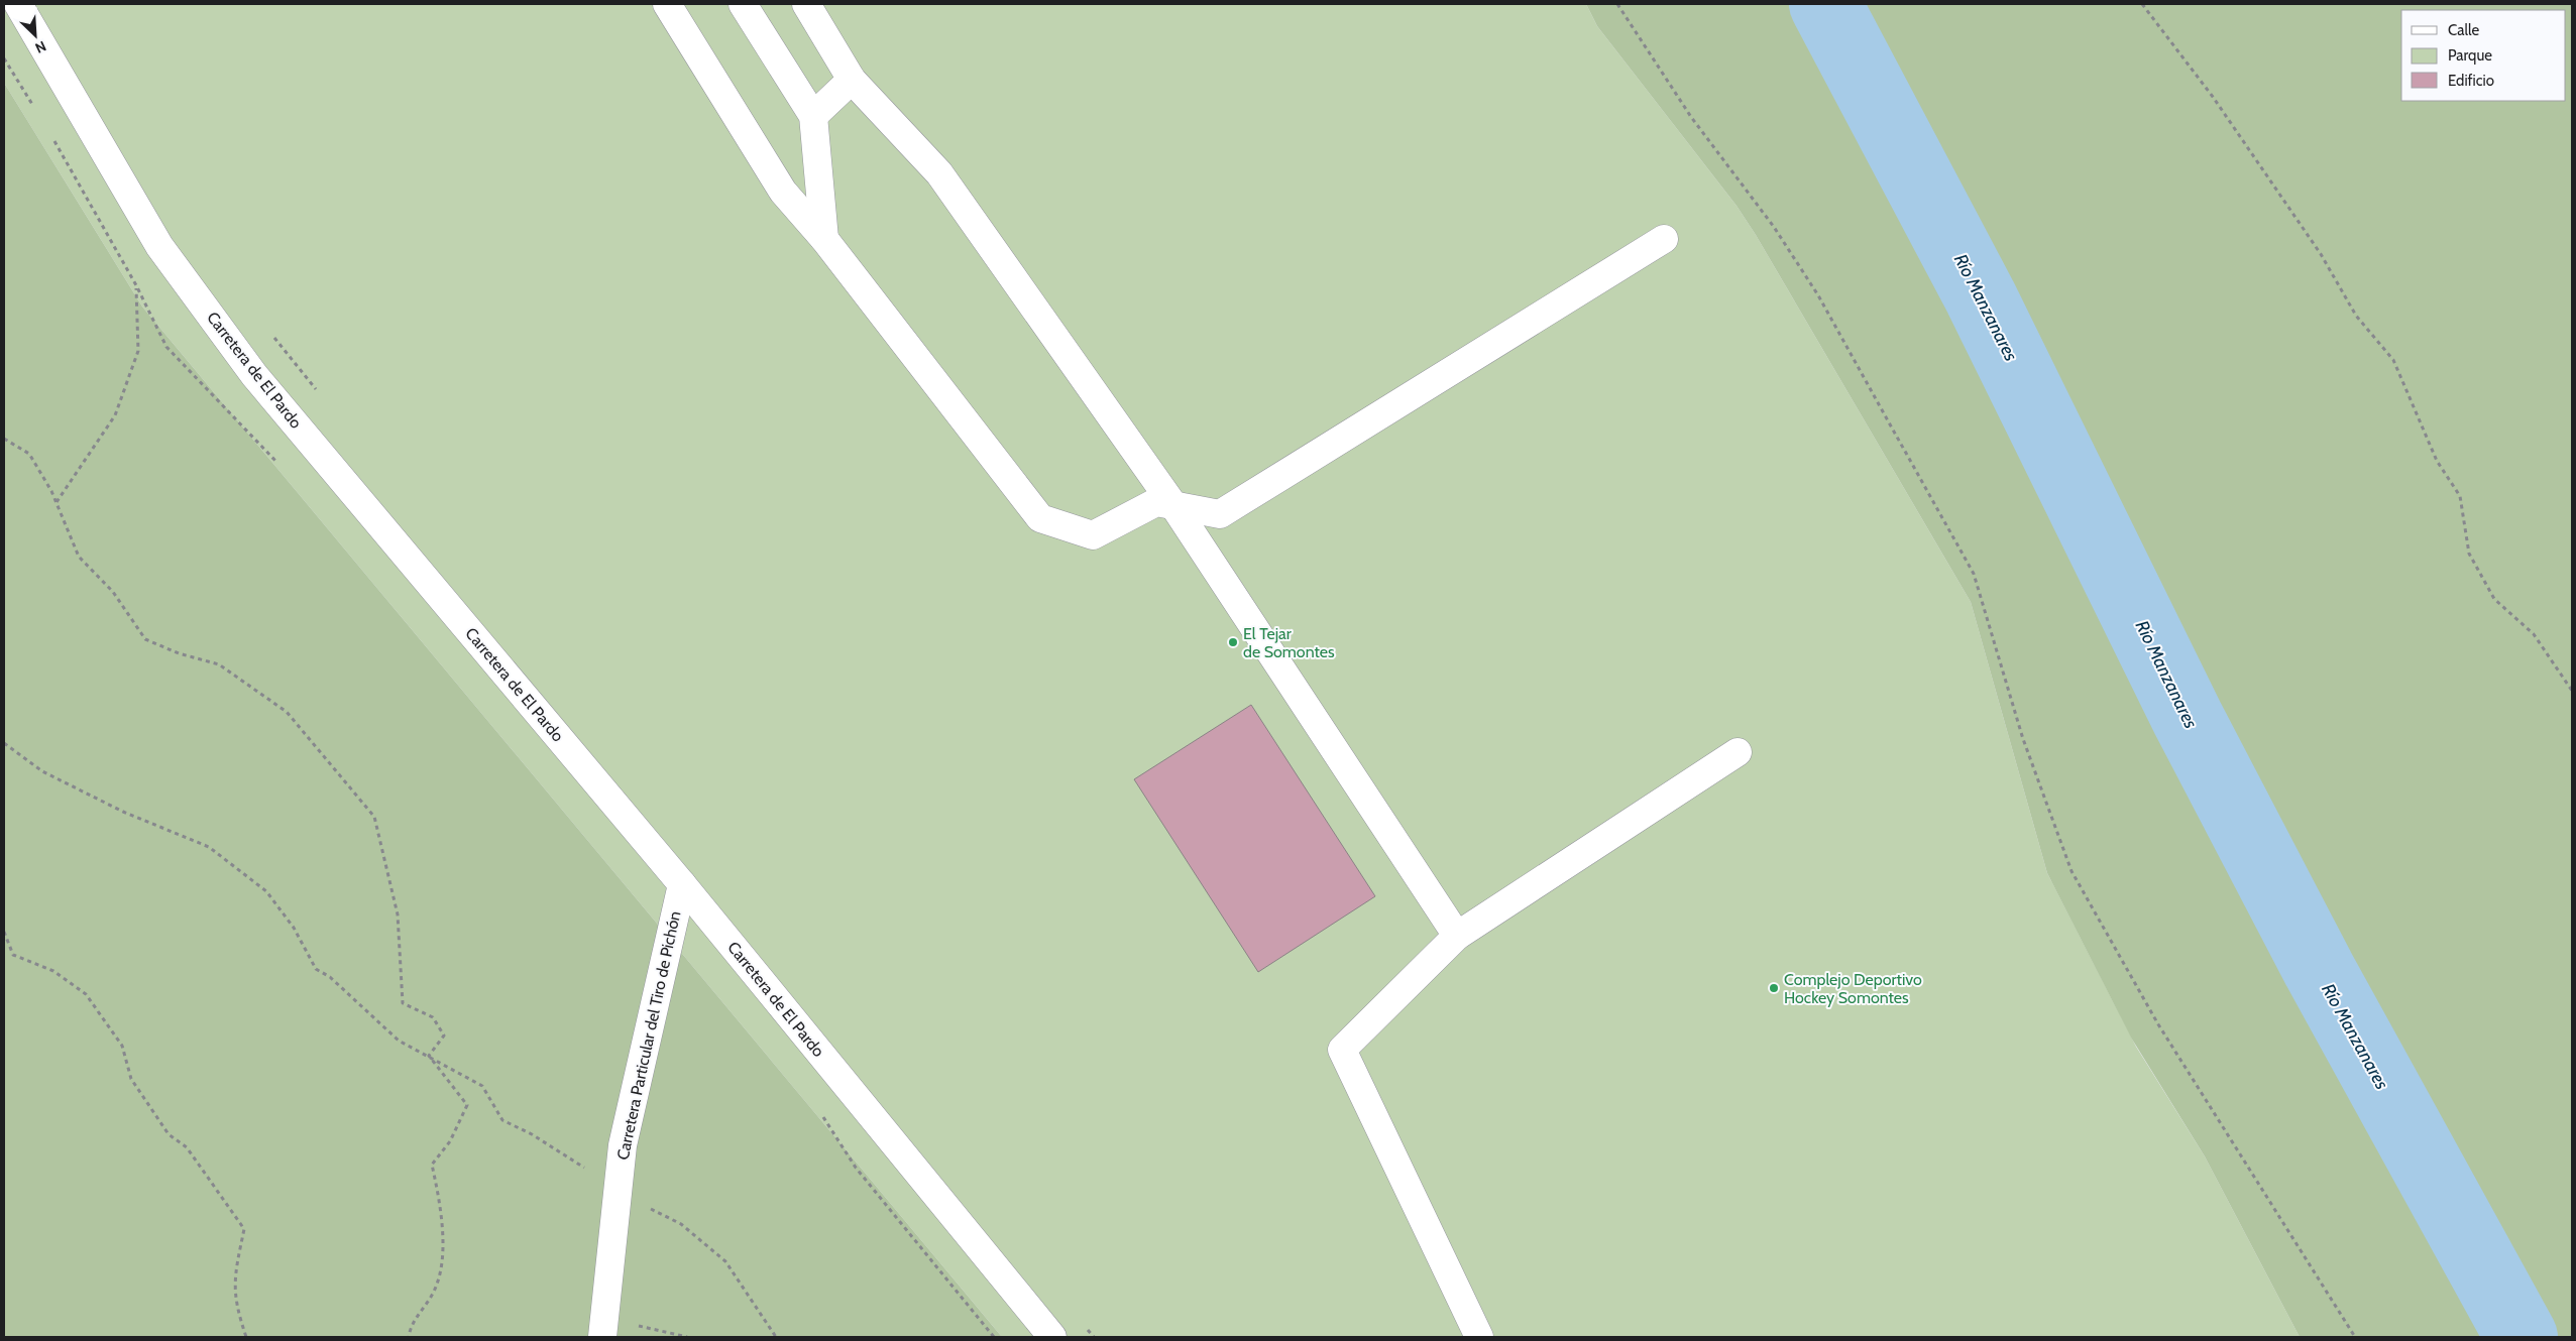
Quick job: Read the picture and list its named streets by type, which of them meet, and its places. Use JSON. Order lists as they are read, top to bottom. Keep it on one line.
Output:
{"streets":{"street":["Carretera de El Pardo","Carretera Particular del Tiro de Pichón"]},"crossings":[["Carretera de El Pardo","Carretera Particular del Tiro de Pichón"]],"water":["Río Manzanares"],"places":["El Tejar de Somontes","Complejo Deportivo Hockey Somontes"],"legend":["Calle","Parque","Edificio"],"north":"bottom right"}
